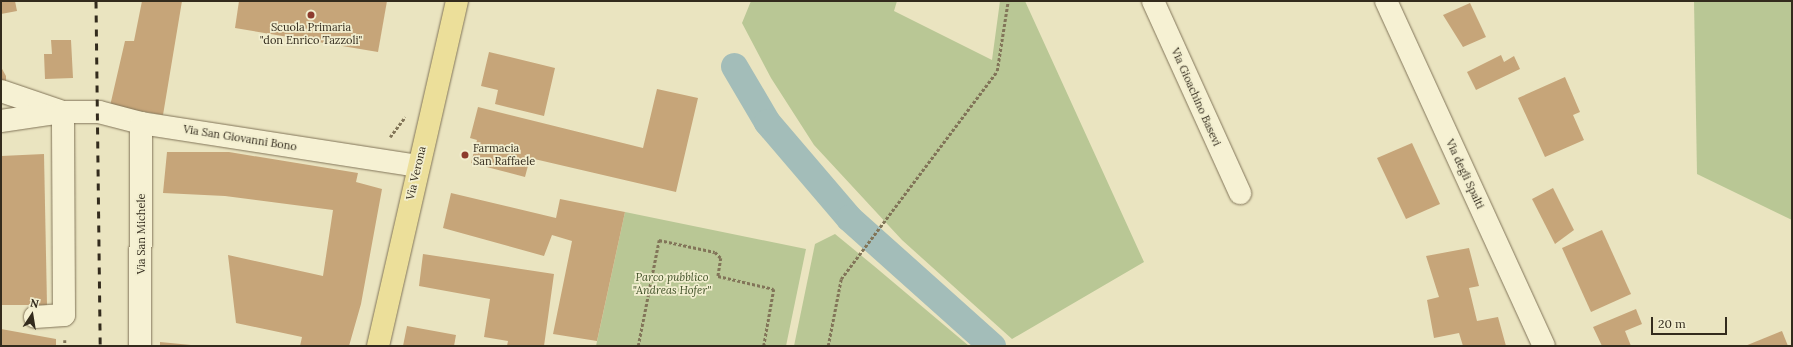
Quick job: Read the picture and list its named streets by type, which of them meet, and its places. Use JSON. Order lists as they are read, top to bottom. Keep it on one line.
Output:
{"streets":{"main road":["Via Verona"],"street":["Via Gioachino Basevi","Via San Giovanni Bono","Via degli Spalti","Via San Michele"]},"crossings":[["Via San Giovanni Bono","Via Verona"],["Via San Giovanni Bono","Via San Michele"]],"parks":["Parco pubblico \"Andreas Hofer\""],"places":["Scuola Primaria \"don Enrico Tazzoli\"","Farmacia San Raffaele"],"scale_bar":"20 m","north":"top"}
